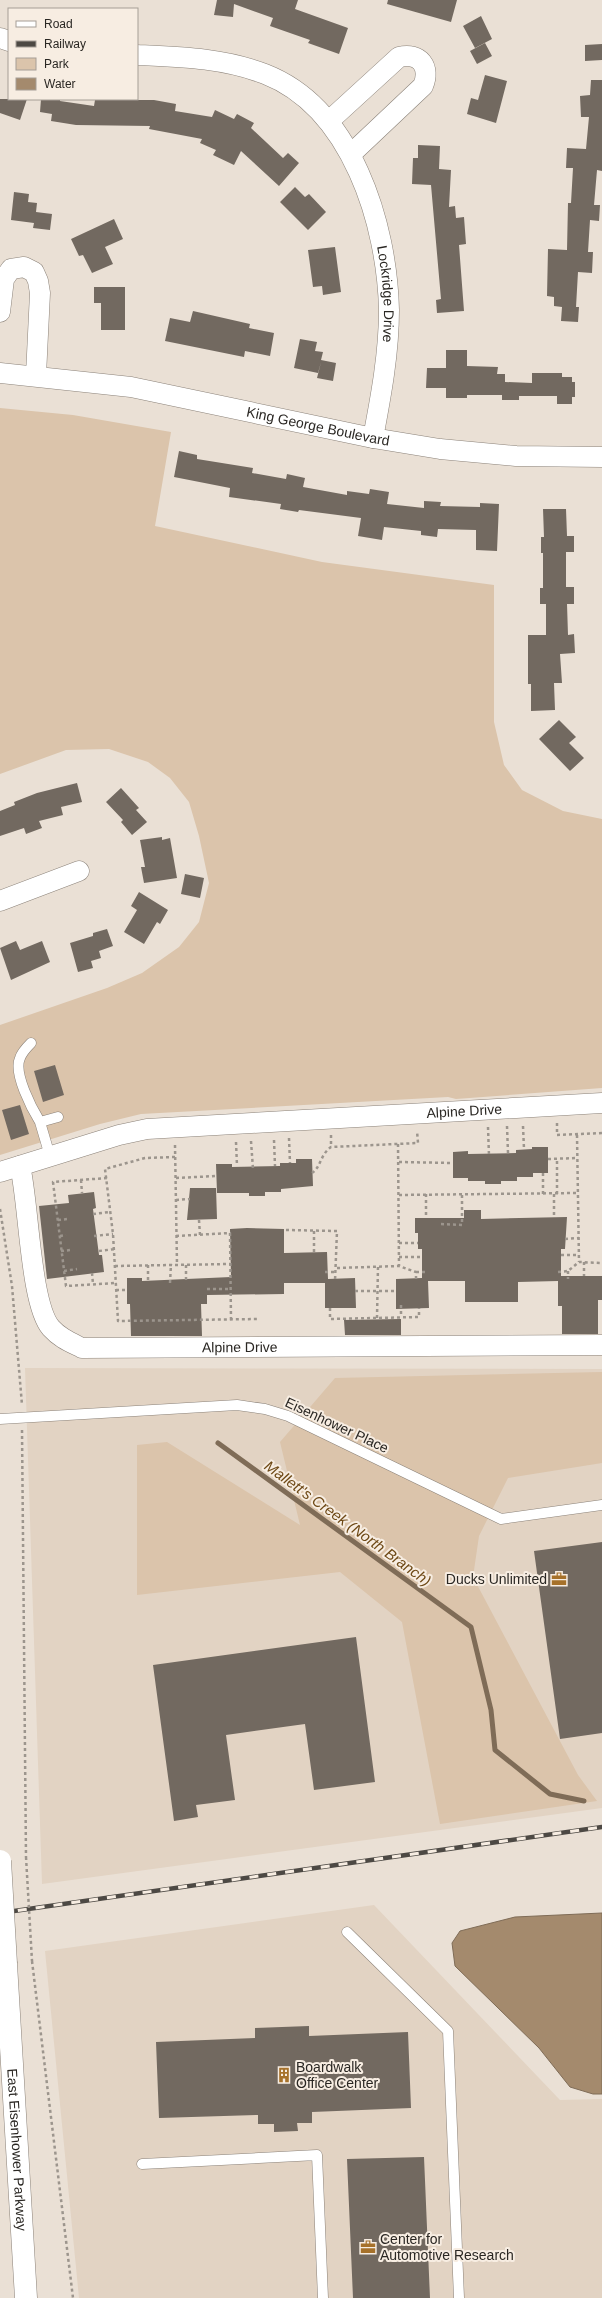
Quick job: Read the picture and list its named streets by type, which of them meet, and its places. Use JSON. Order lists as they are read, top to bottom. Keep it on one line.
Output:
{"streets":{"main road":["East Eisenhower Parkway"],"street":["Lockridge Drive","King George Boulevard","Alpine Drive"],"lane":["Eisenhower Place"]},"crossings":[["Lockridge Drive","King George Boulevard"]],"water":["Mallett's Creek (North Branch)"],"places":{"office":["Ducks Unlimited","Center for Automotive Research"],"building":["Boardwalk Office Center"]},"legend":["Road","Railway","Park","Water"]}
